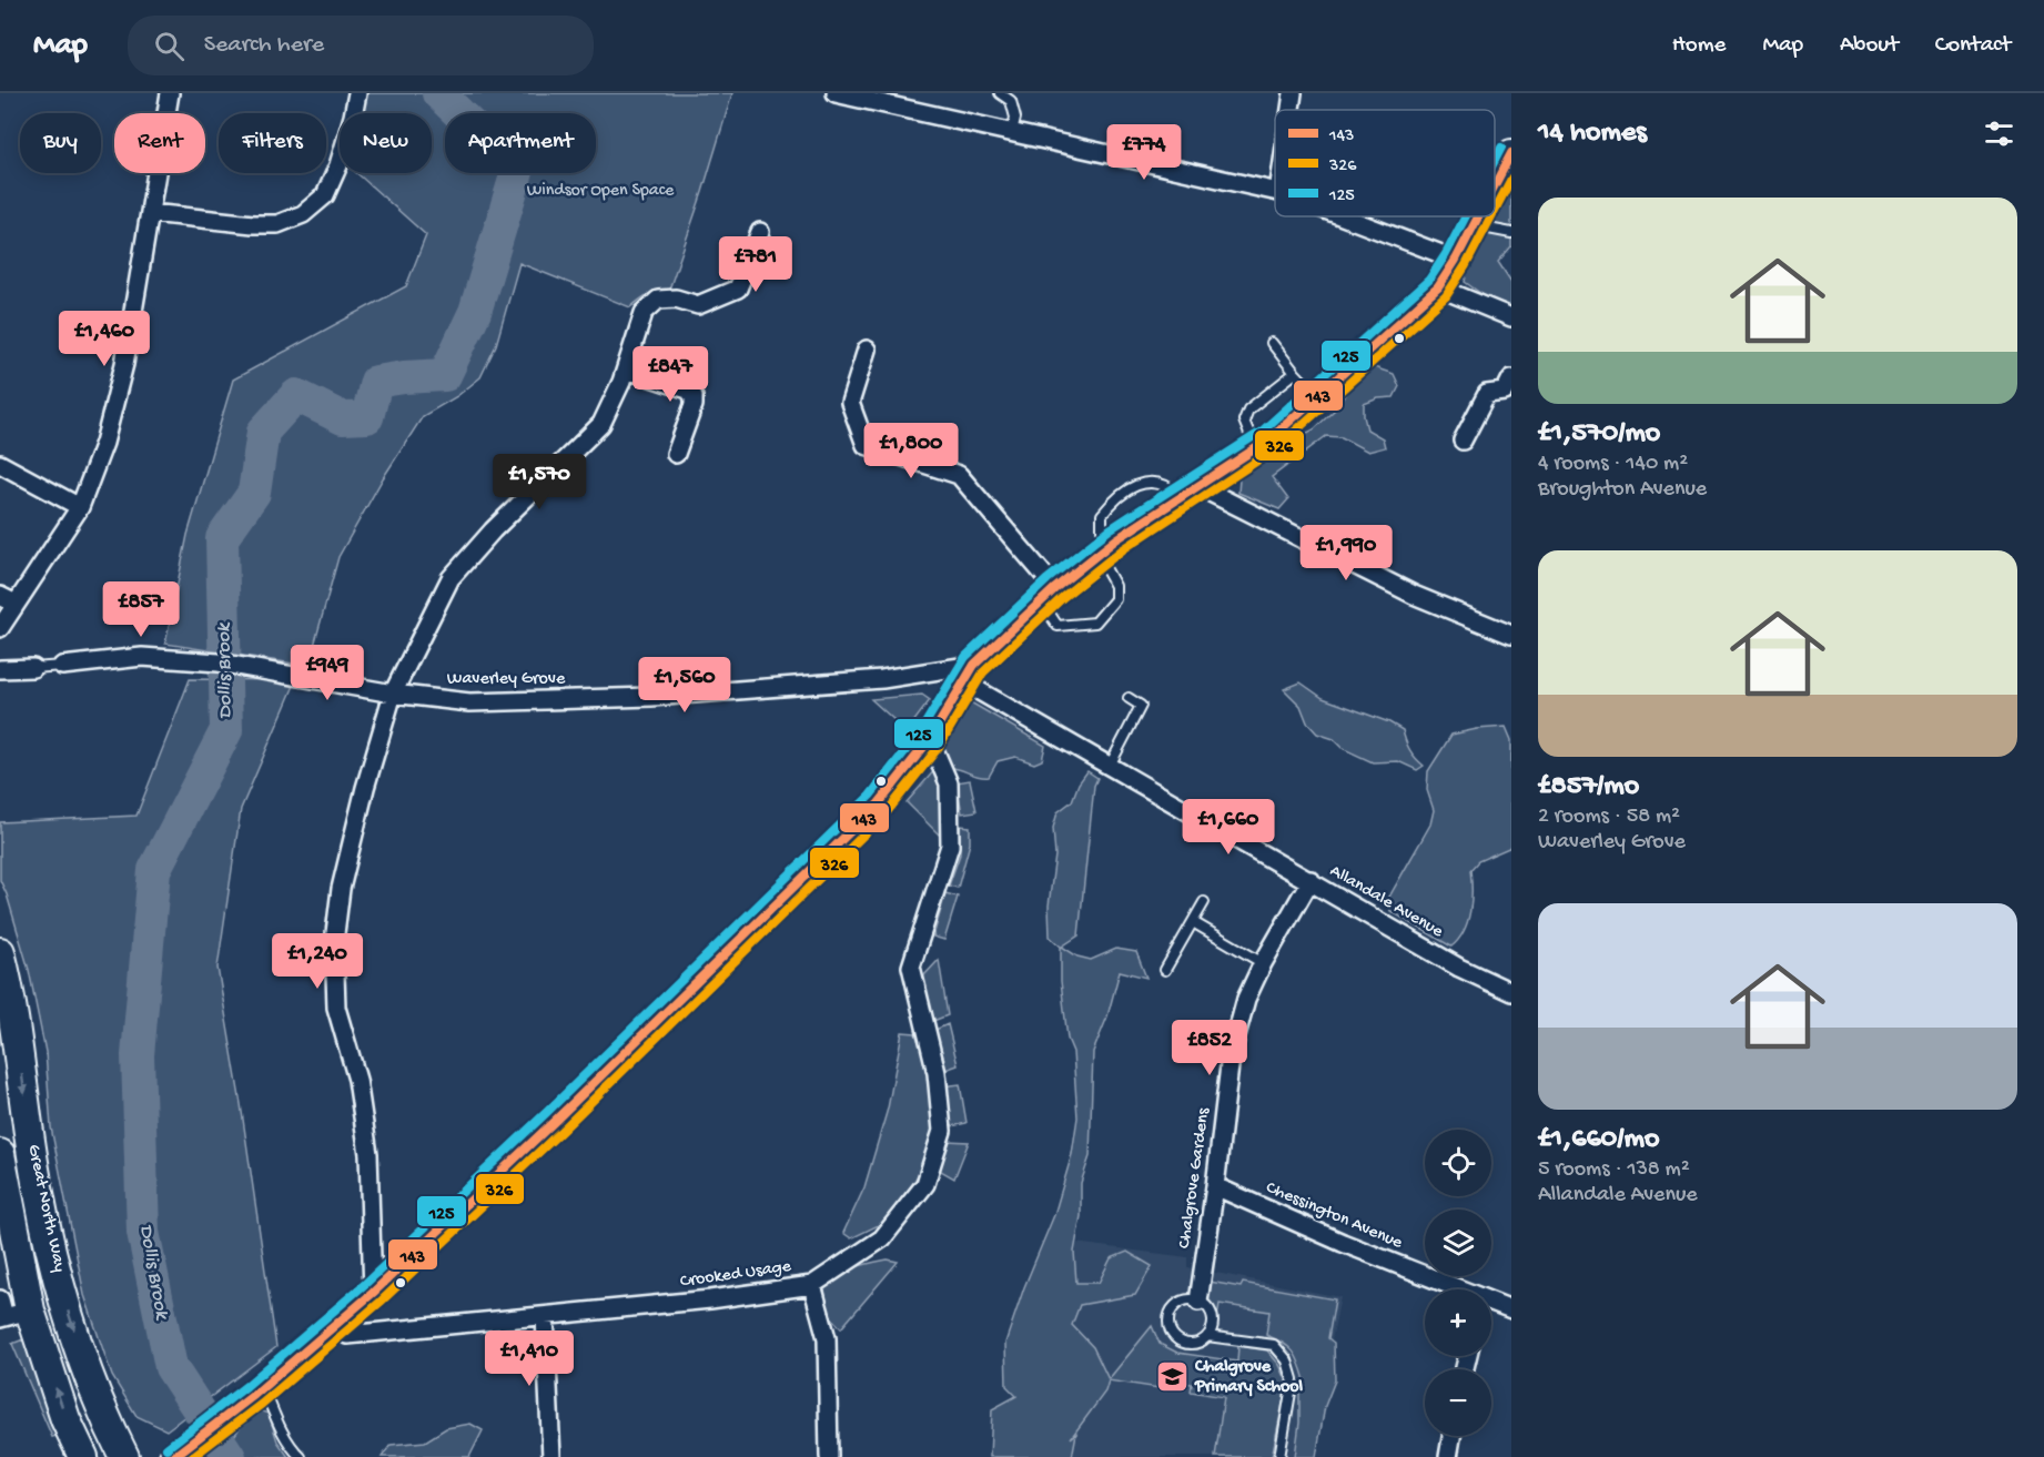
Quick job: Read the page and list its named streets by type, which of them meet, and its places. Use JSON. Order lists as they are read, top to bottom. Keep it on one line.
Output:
{"streets":{"highway":["Great North Way"],"street":["Waverley Grove","Allandale Avenue","Chalgrove Gardens","Chessington Avenue","Crooked Usage"]},"crossings":[["Waverley Grove","Allandale Avenue"],["Allandale Avenue","Chalgrove Gardens"],["Chalgrove Gardens","Chessington Avenue"]],"water":["Dollis Brook"],"parks":["Windsor Open Space"],"places":{"school or university":["Chalgrove Primary School"]},"lines":["transit line 125","transit line 143","transit line 326"],"legend":["143","326","125"],"page":{"header":"Map","search":"Search here","nav":["Home","Map","About","Contact"],"heading":"14 homes","chip":["Buy","Rent","Filters","New","Apartment"],"price":["£774","£781","£1,460","£847","£1,800","£1,570","£1,990","£857","£949","£1,560","£1,660","£1,240","£852","£1,410"],"list":[{"name":"£1,570/mo","note":"4 rooms · 140 m² · Broughton Avenue"},{"name":"£857/mo","note":"2 rooms · 58 m² · Waverley Grove"},{"name":"£1,660/mo","note":"5 rooms · 138 m² · Allandale Avenue"}],"map_buttons":["+","−"]}}
